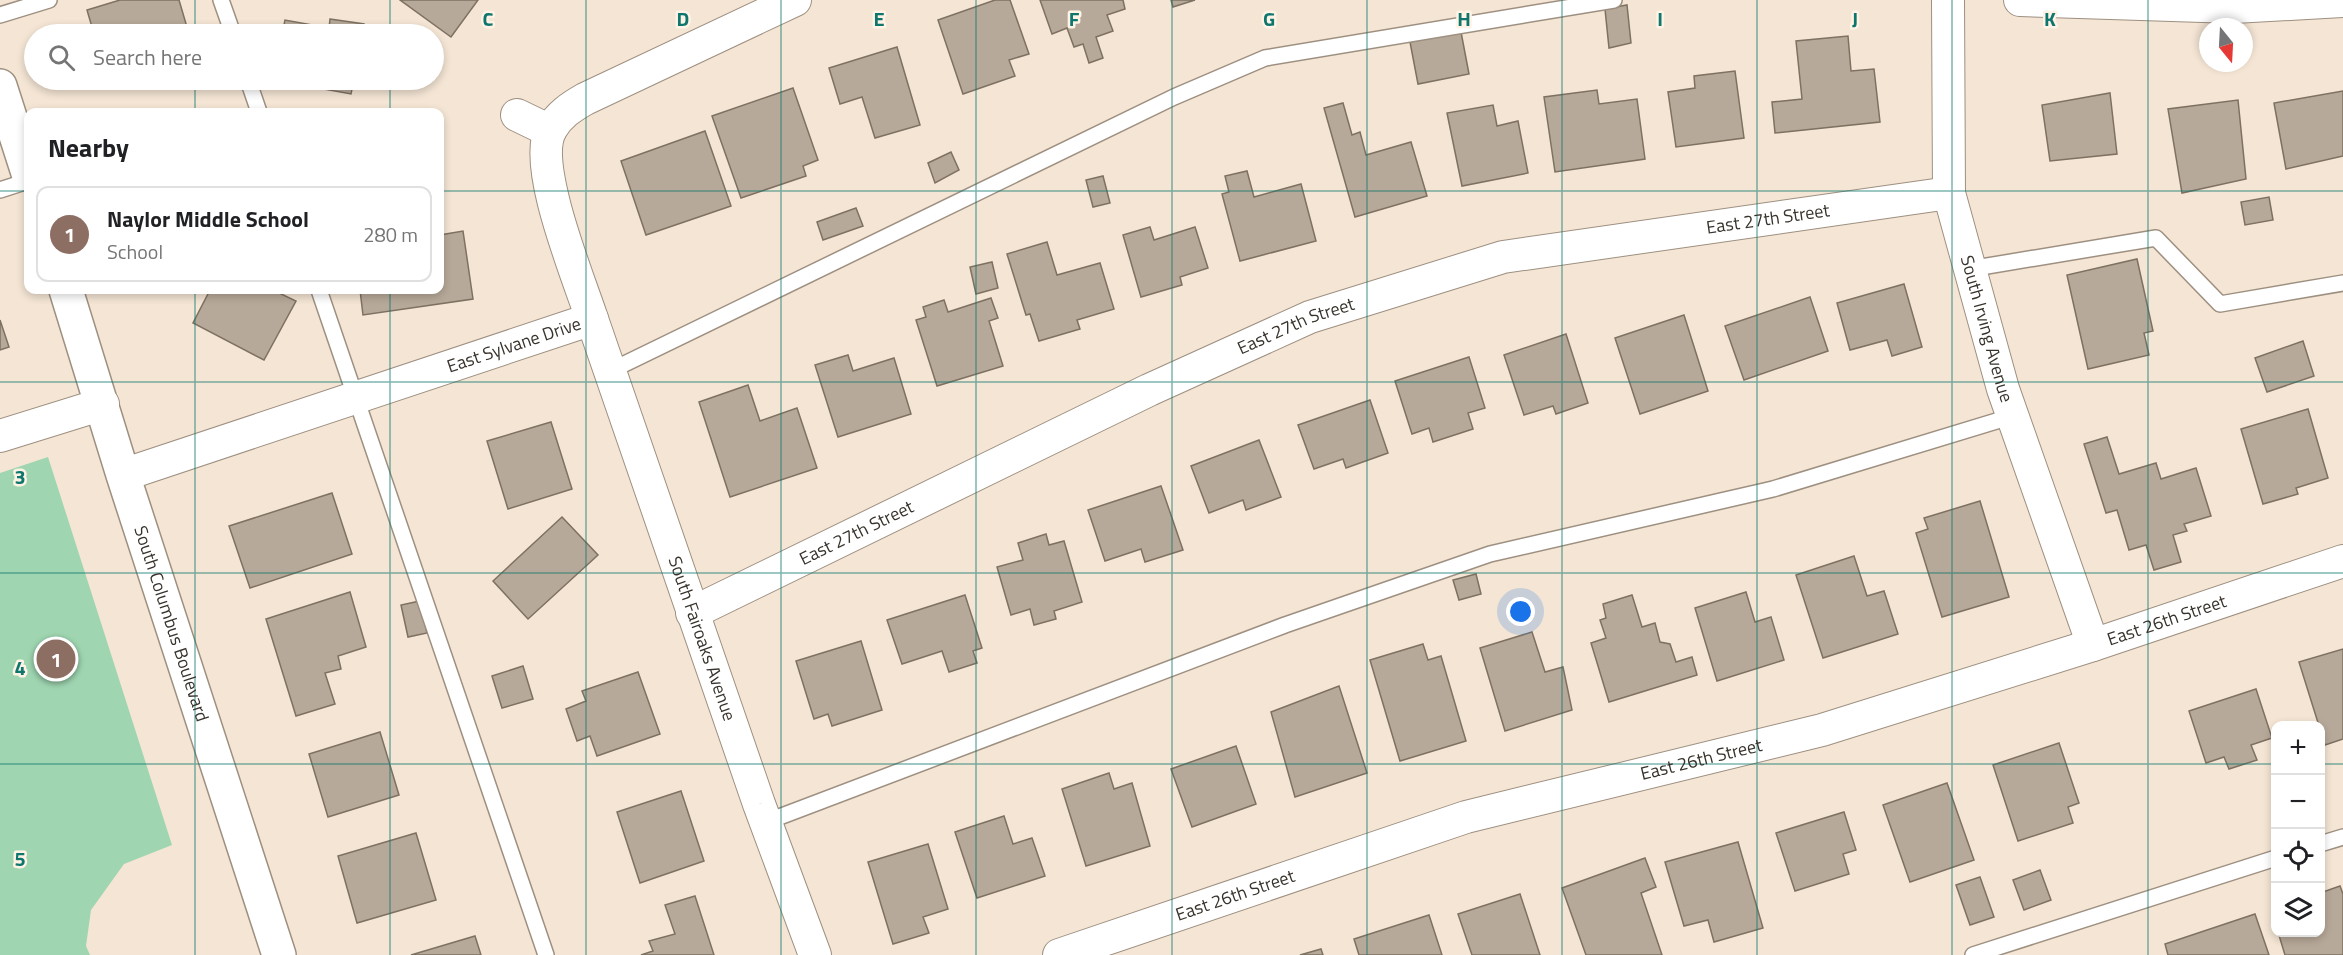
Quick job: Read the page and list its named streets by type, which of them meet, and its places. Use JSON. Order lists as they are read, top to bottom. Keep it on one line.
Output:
{"streets":{"street":["East 27th Street","South Irving Avenue","East Sylvane Drive","East 26th Street","South Columbus Boulevard","South Fairoaks Avenue"]},"crossings":[["East 27th Street","South Irving Avenue"],["East 27th Street","South Fairoaks Avenue"],["South Irving Avenue","East 26th Street"],["East Sylvane Drive","South Columbus Boulevard"],["East Sylvane Drive","South Fairoaks Avenue"]],"north":"bottom","page":{"search":"Search here","heading":"Nearby","list":[{"mark":"1","name":"Naylor Middle School","note":"School","value":"280 m"}],"pins":"1","map_buttons":["+","−"]},"grid":{"columns":["C","D","E","F","G","H","I","J","K"],"rows":["3","4","5"]}}
